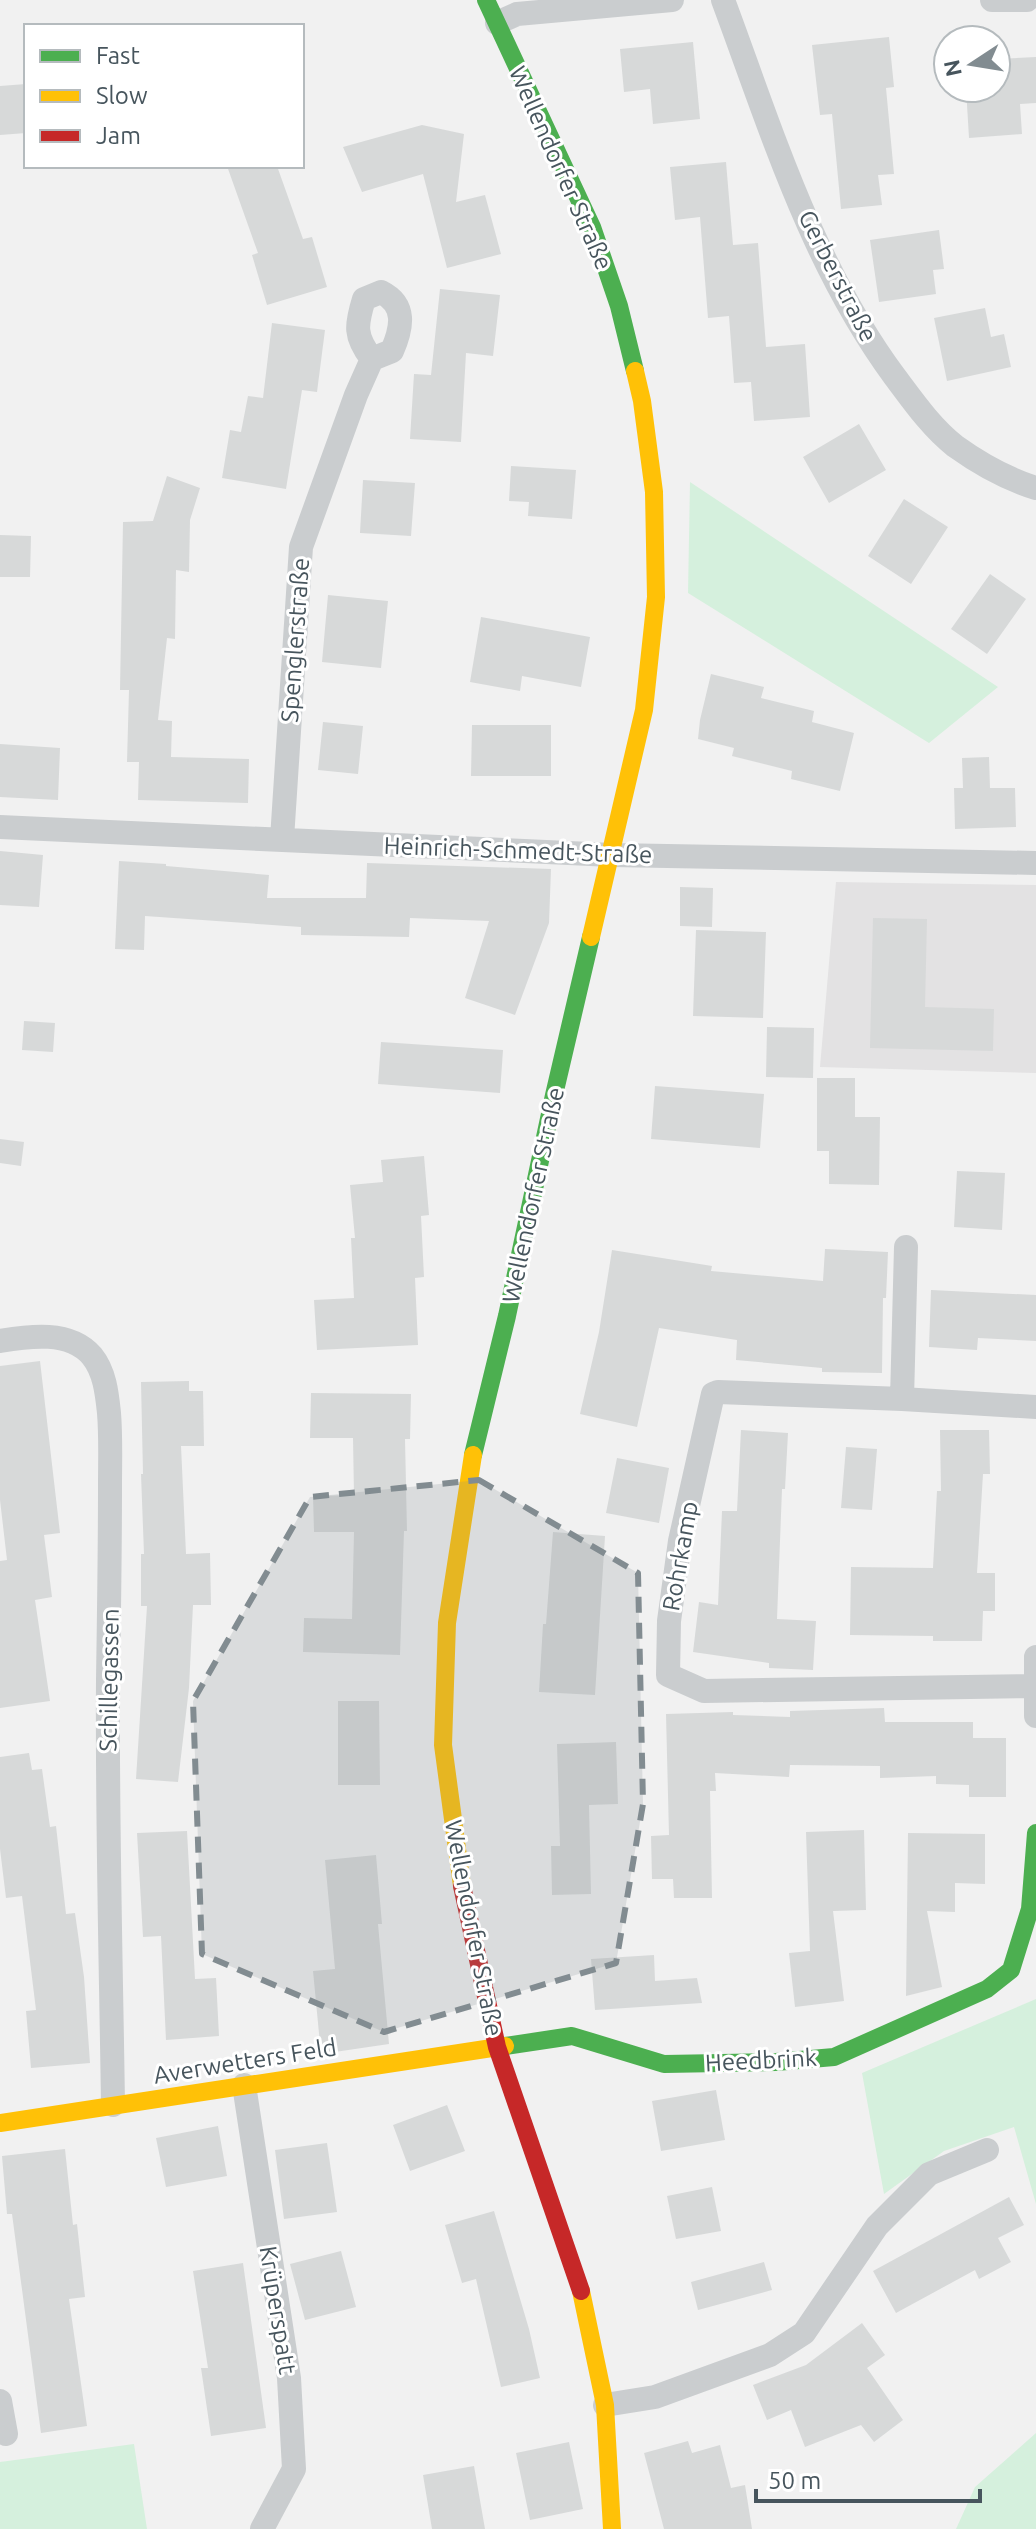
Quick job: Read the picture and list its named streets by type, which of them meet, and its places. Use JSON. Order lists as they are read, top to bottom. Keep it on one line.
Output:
{"streets":{"street":["Wellendorfer Straße","Gerberstraße","Spenglerstraße","Heinrich-Schmedt-Straße","Rohrkamp","Schillegassen","Heedbrink","Averwetters Feld","Krüperspatt"]},"crossings":[["Wellendorfer Straße","Heinrich-Schmedt-Straße"],["Wellendorfer Straße","Heedbrink"],["Wellendorfer Straße","Averwetters Feld"],["Spenglerstraße","Heinrich-Schmedt-Straße"],["Schillegassen","Averwetters Feld"],["Heedbrink","Averwetters Feld"],["Averwetters Feld","Krüperspatt"]],"legend":["Fast","Slow","Jam"],"scale_bar":"50 m","north":"left"}
